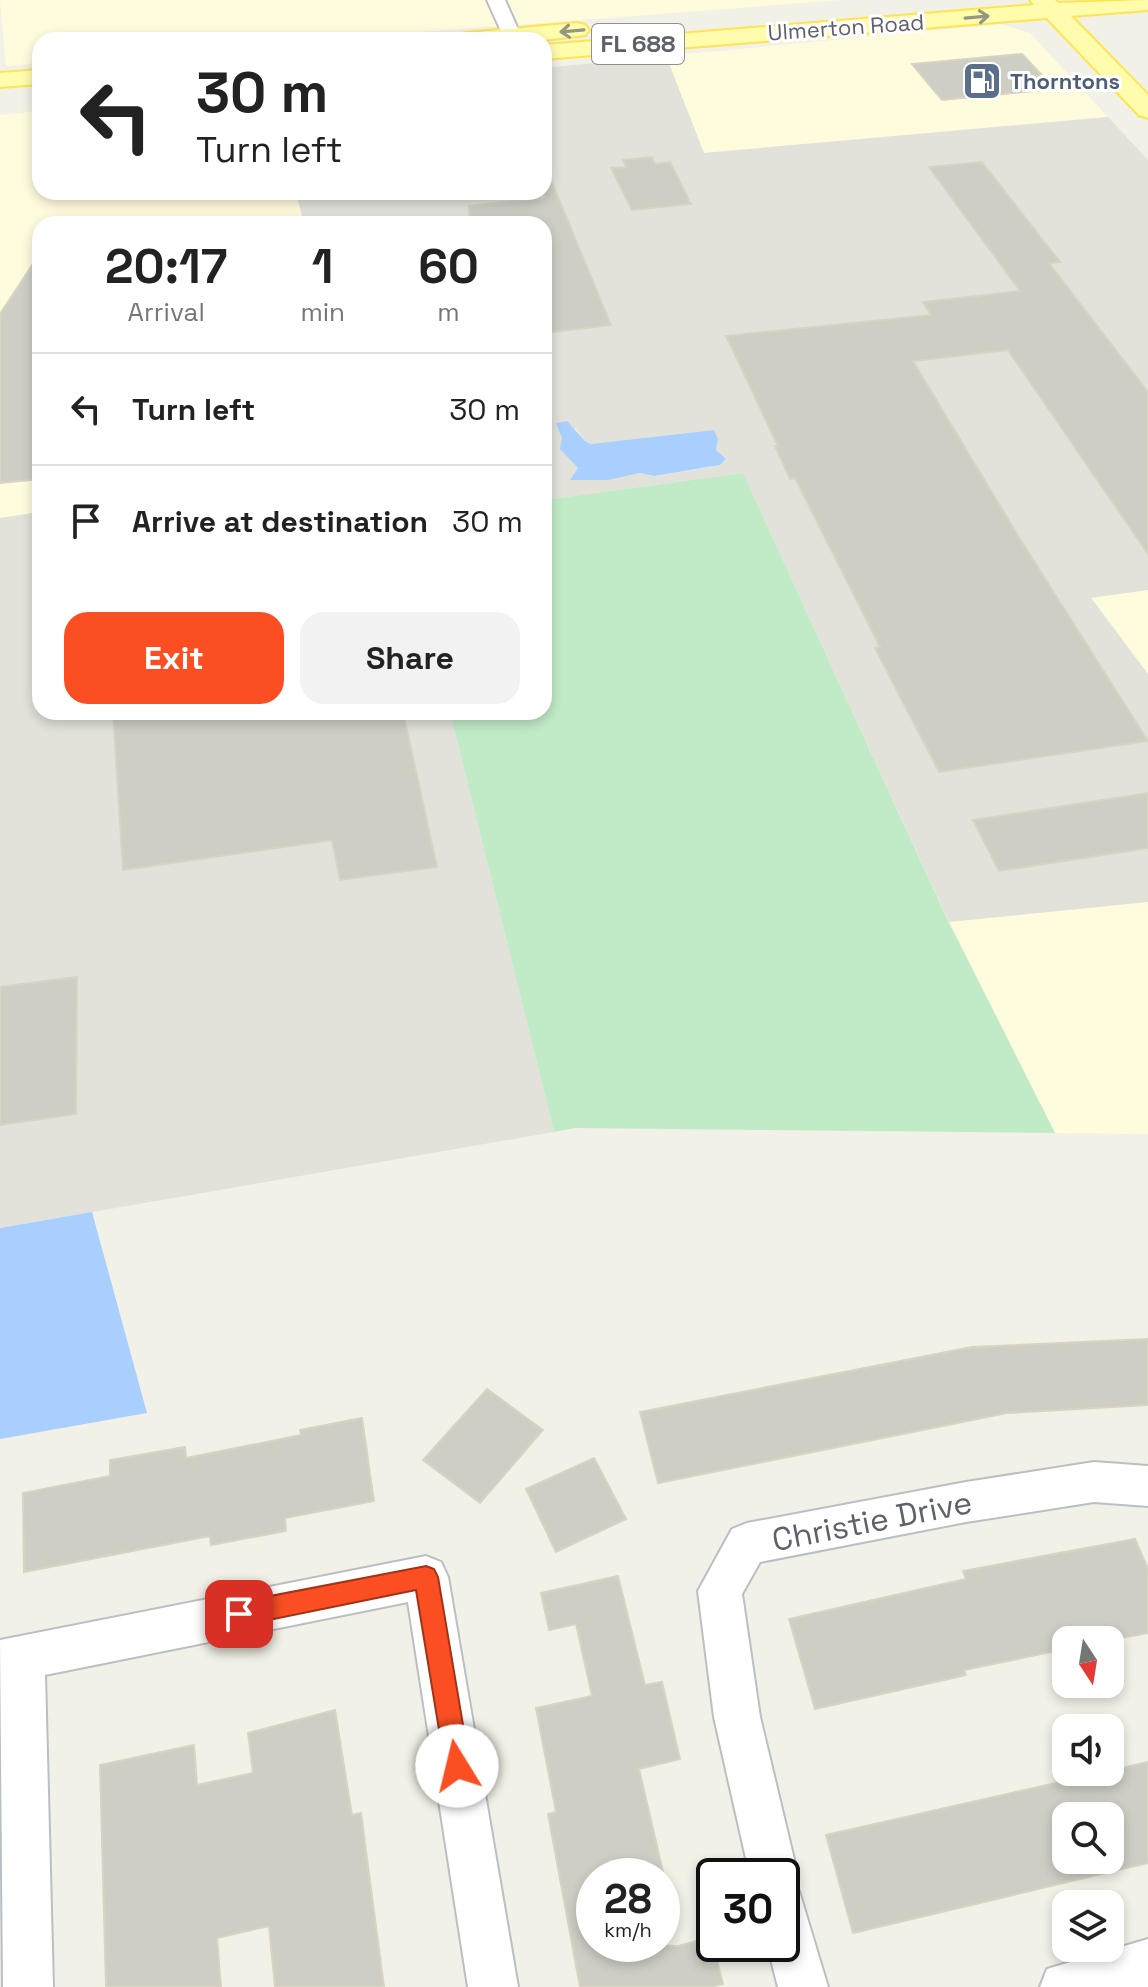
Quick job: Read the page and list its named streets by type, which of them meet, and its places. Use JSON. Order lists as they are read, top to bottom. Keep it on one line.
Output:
{"streets":{"main road":["Ulmerton Road","FL 688"],"street":["Christie Drive"]},"places":{"fuel station":["Thorntons"]},"north":"bottom","page":{"turn":["30 m","Turn left"],"eta":["20:17","Arrival","1","min","60","m"],"list":[{"name":"Turn left","value":"30 m"},{"name":"Arrive at destination","value":"30 m"}],"buttons":["Exit","Share"],"speed":"28 km/h","limit":"30"}}
